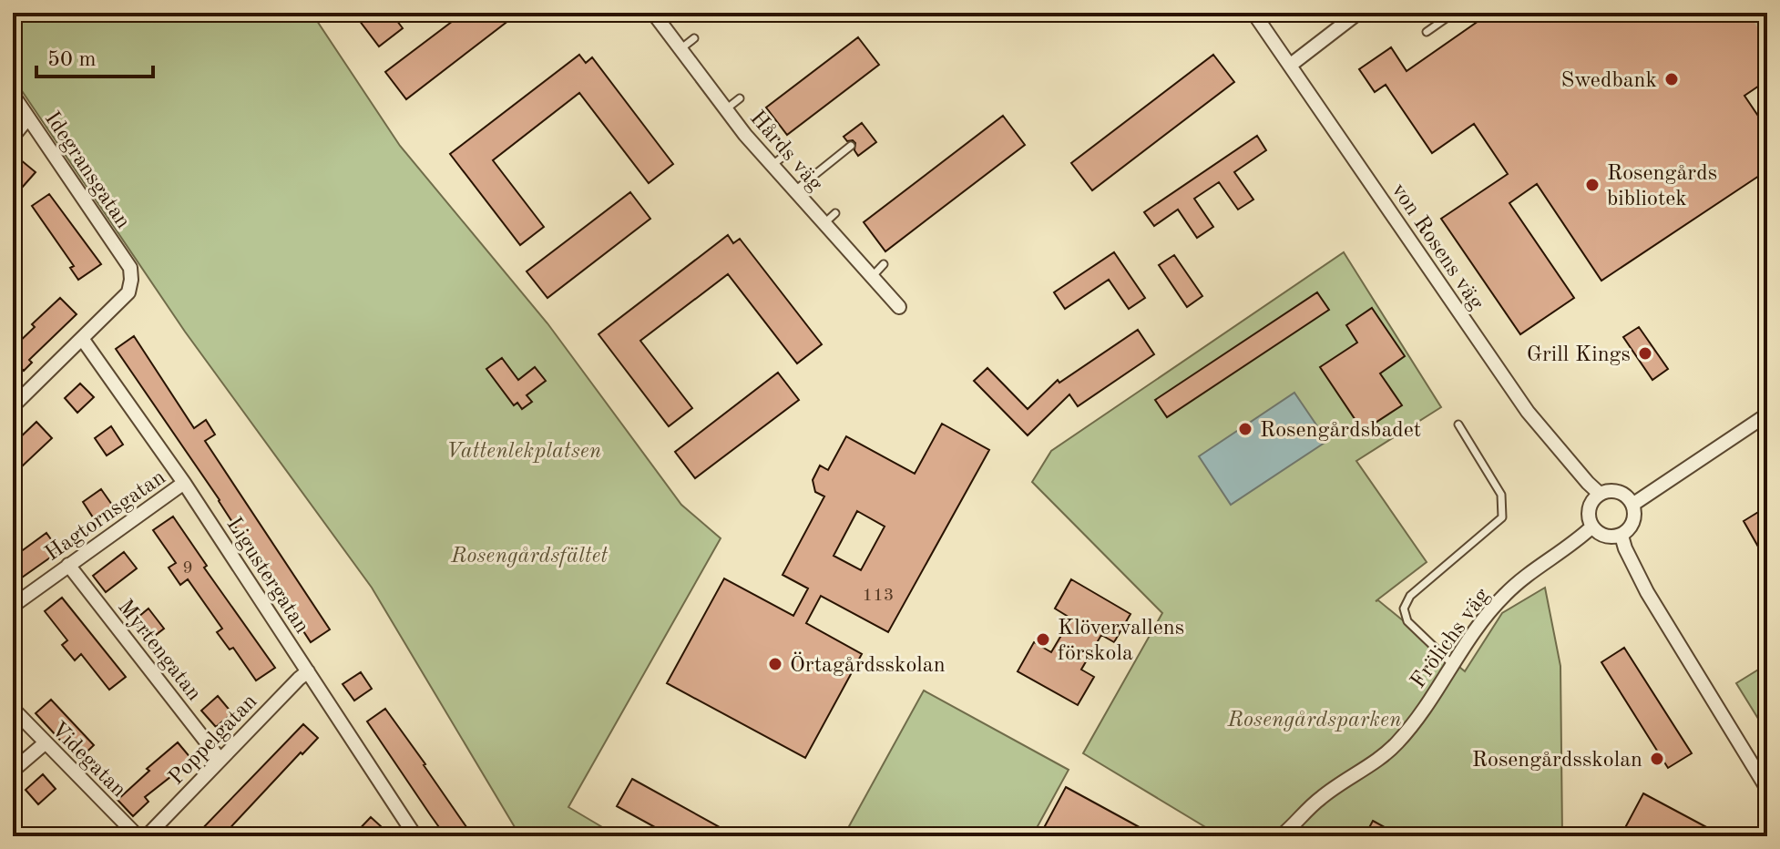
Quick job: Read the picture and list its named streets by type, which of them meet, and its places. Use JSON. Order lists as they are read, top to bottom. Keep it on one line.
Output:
{"streets":{"street":["Hårds väg","Idegransgatan","von Rosens väg","Hagtornsgatan","Ligustergatan","Frölichs väg","Myrtengatan","Poppelgatan","Videgatan"]},"crossings":[["Idegransgatan","Ligustergatan"],["von Rosens väg","Frölichs väg"],["Hagtornsgatan","Ligustergatan"],["Hagtornsgatan","Myrtengatan"],["Ligustergatan","Poppelgatan"],["Myrtengatan","Poppelgatan"]],"parks":["Vattenlekplatsen","Rosengårdsfältet","Rosengårdsparken"],"places":["Swedbank","Rosengårds bibliotek","Grill Kings","Rosengårdsbadet","Klövervallens förskola","Örtagårdsskolan","Rosengårdsskolan"],"house_numbers":["9","113"],"scale_bar":"50 m"}
